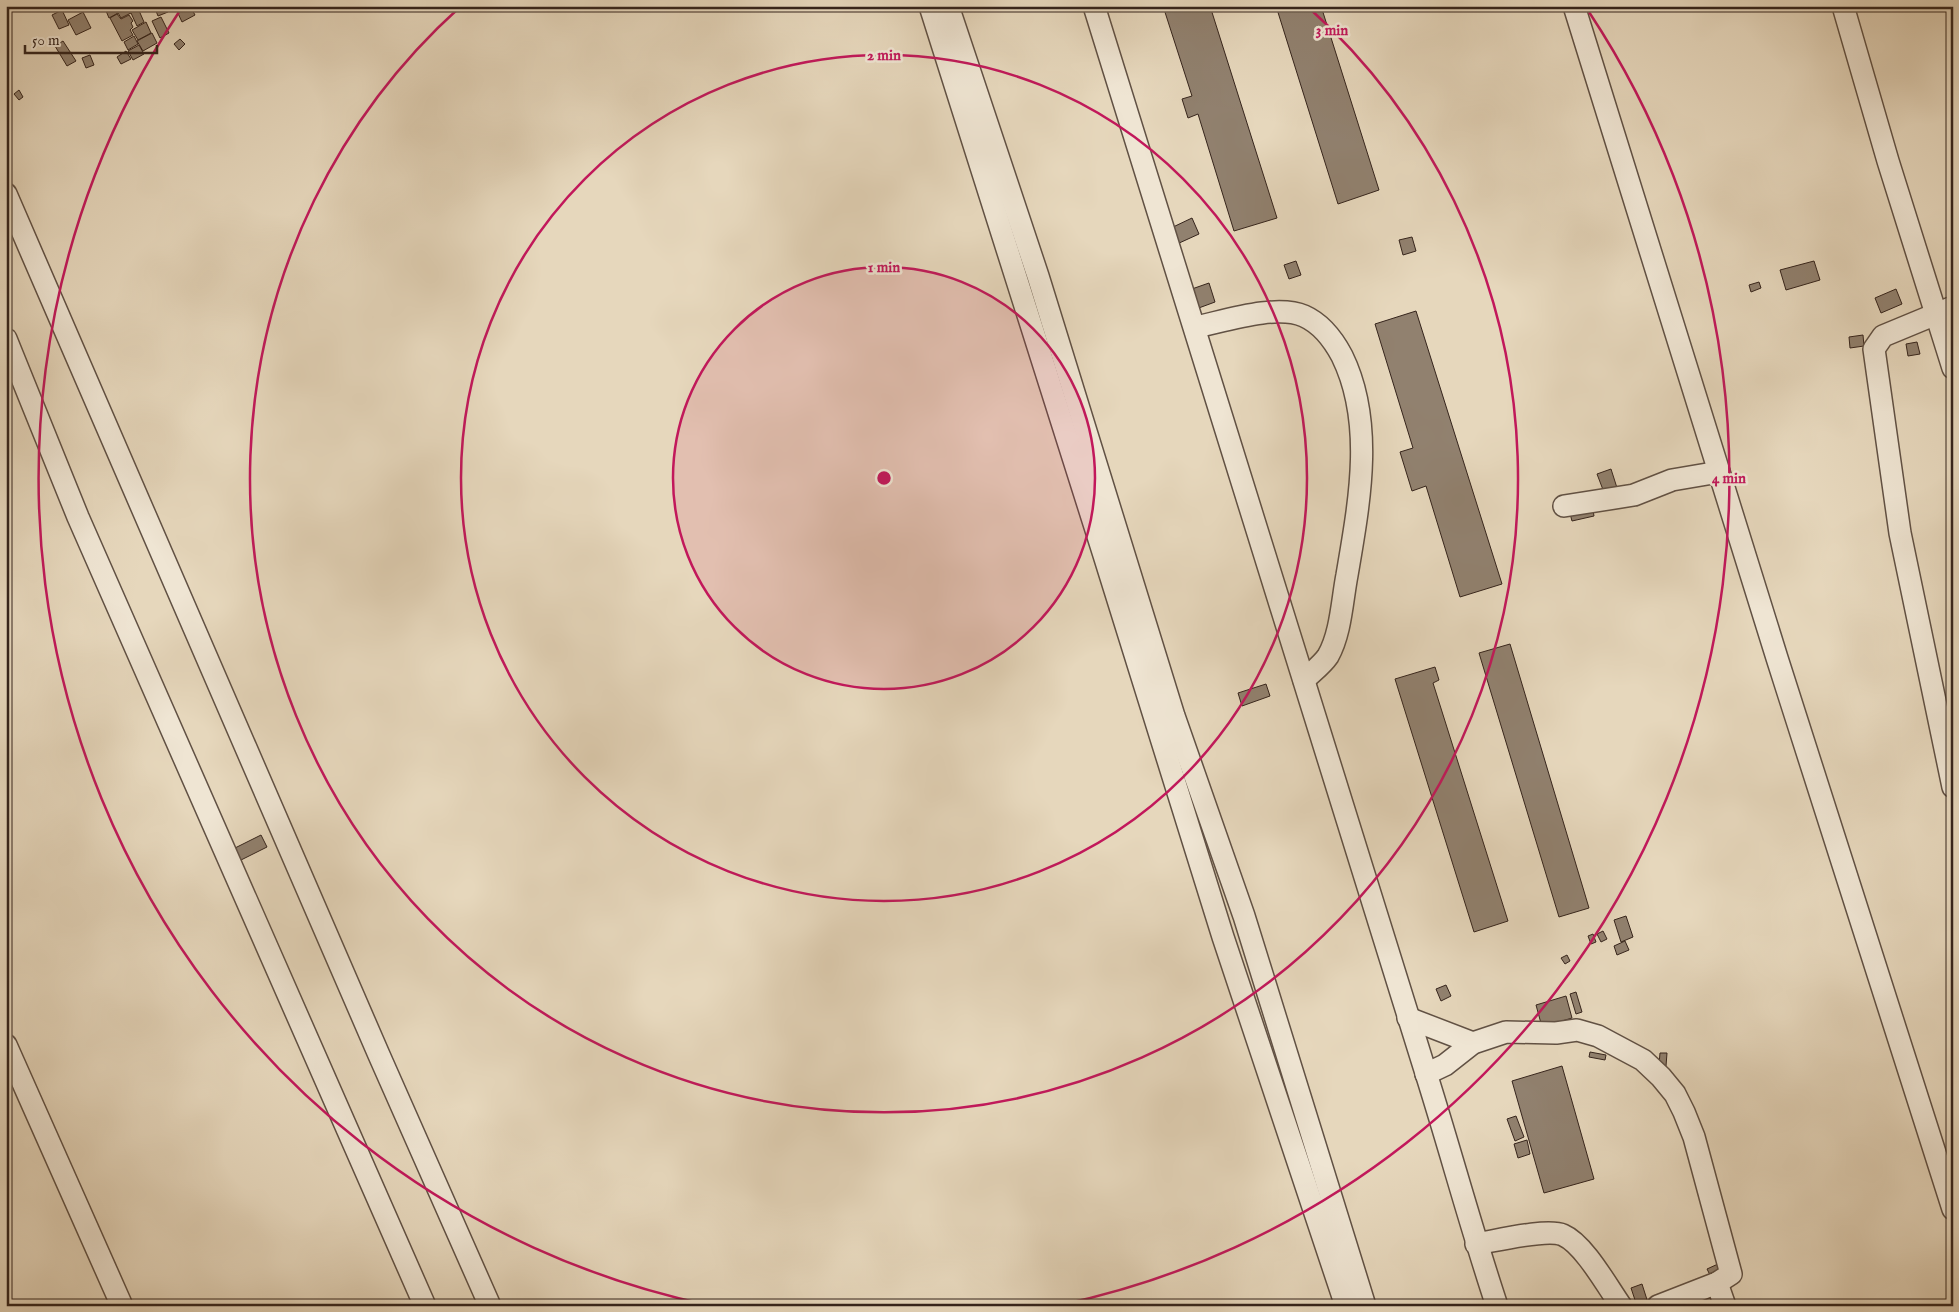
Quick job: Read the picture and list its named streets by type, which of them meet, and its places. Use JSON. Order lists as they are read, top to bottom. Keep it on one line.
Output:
{"scale_bar":"50 m","rings":["3 min","2 min","1 min","4 min"]}
